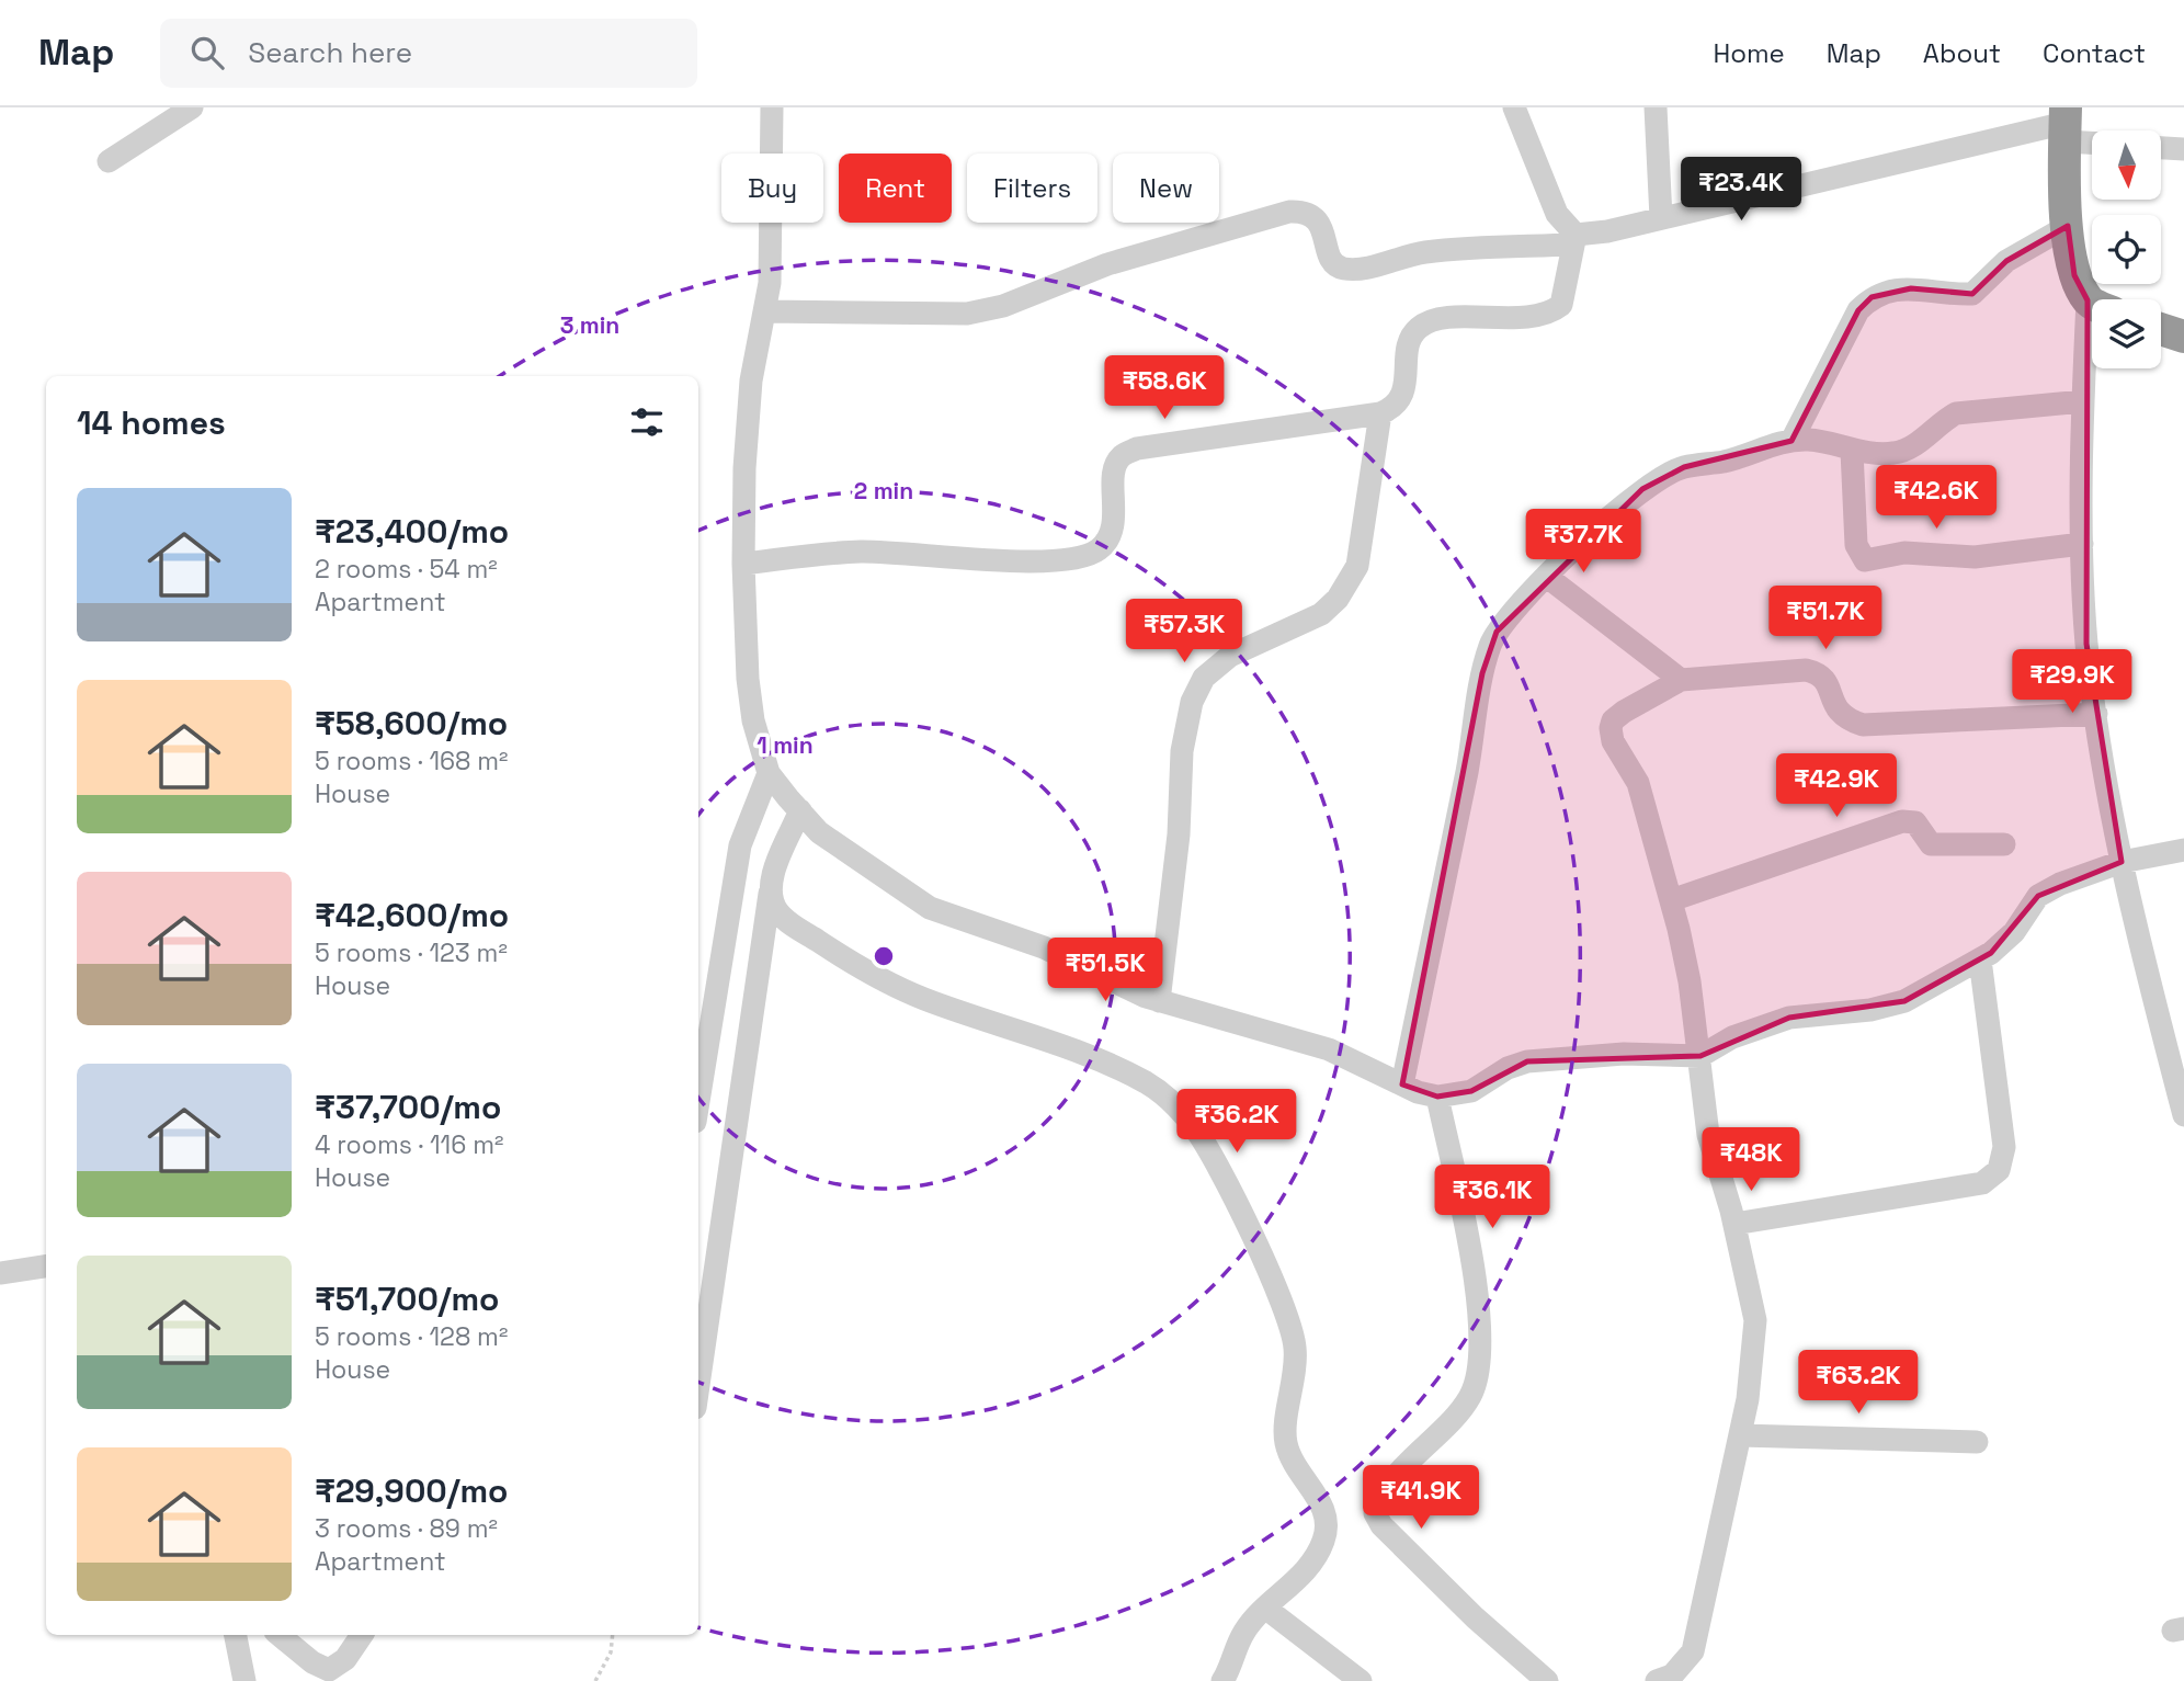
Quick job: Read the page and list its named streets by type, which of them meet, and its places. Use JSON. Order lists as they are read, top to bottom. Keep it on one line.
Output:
{"north":"bottom","page":{"header":"Map","search":"Search here","nav":["Home","Map","About","Contact"],"chip":["Buy","Rent","Filters","New"],"price":["₹23.4K","₹58.6K","₹42.6K","₹37.7K","₹51.7K","₹57.3K","₹29.9K","₹42.9K","₹51.5K","₹36.2K","₹48K","₹36.1K","₹63.2K","₹41.9K"],"heading":"14 homes","list":[{"name":"₹23,400/mo","note":"2 rooms · 54 m² · Apartment"},{"name":"₹58,600/mo","note":"5 rooms · 168 m² · House"},{"name":"₹42,600/mo","note":"5 rooms · 123 m² · House"},{"name":"₹37,700/mo","note":"4 rooms · 116 m² · House"},{"name":"₹51,700/mo","note":"5 rooms · 128 m² · House"},{"name":"₹29,900/mo","note":"3 rooms · 89 m² · Apartment"}]},"rings":["3 min","2 min","1 min"]}
